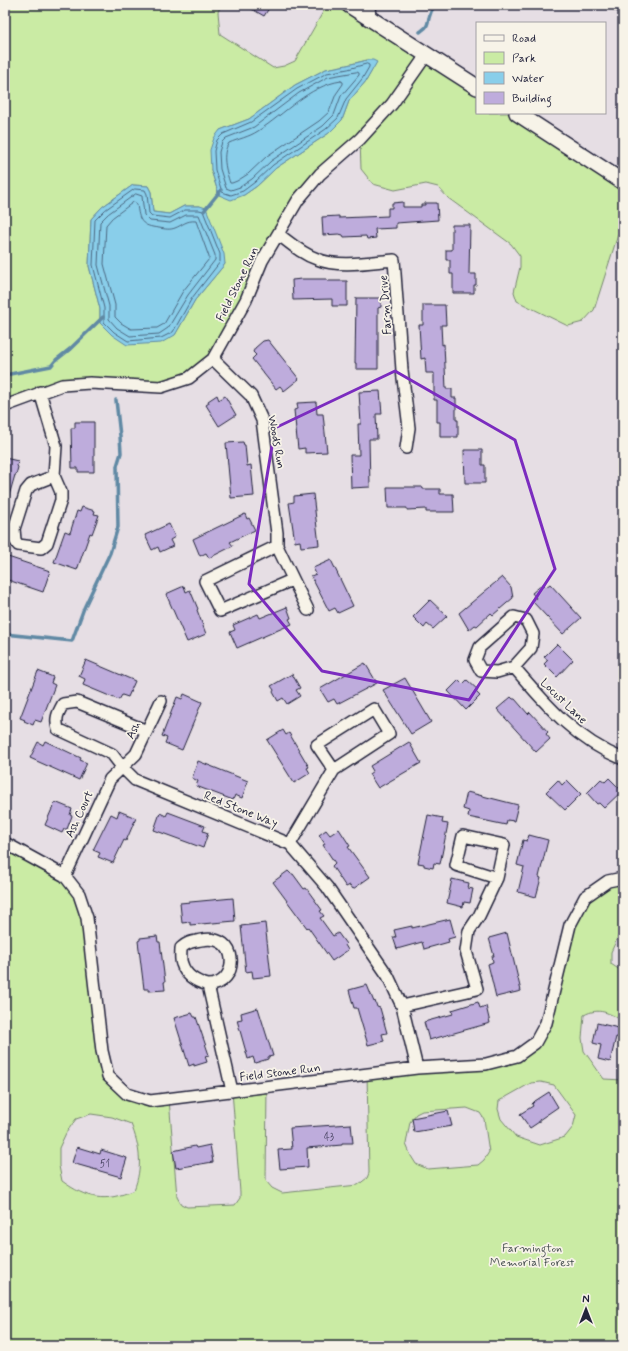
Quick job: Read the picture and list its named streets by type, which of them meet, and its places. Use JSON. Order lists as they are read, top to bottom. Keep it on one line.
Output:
{"streets":{"street":["Field Stone Run","Farm Drive","Woods Run","Locust Lane","Ash","Red Stone Way","Ash Court"]},"crossings":[["Field Stone Run","Farm Drive"],["Field Stone Run","Woods Run"],["Field Stone Run","Red Stone Way"],["Field Stone Run","Ash Court"],["Ash","Red Stone Way"],["Ash","Ash Court"],["Red Stone Way","Ash Court"]],"parks":["Farmington Memorial Forest"],"house_numbers":["43","51"],"legend":["Road","Park","Water","Building"],"north":"top"}
